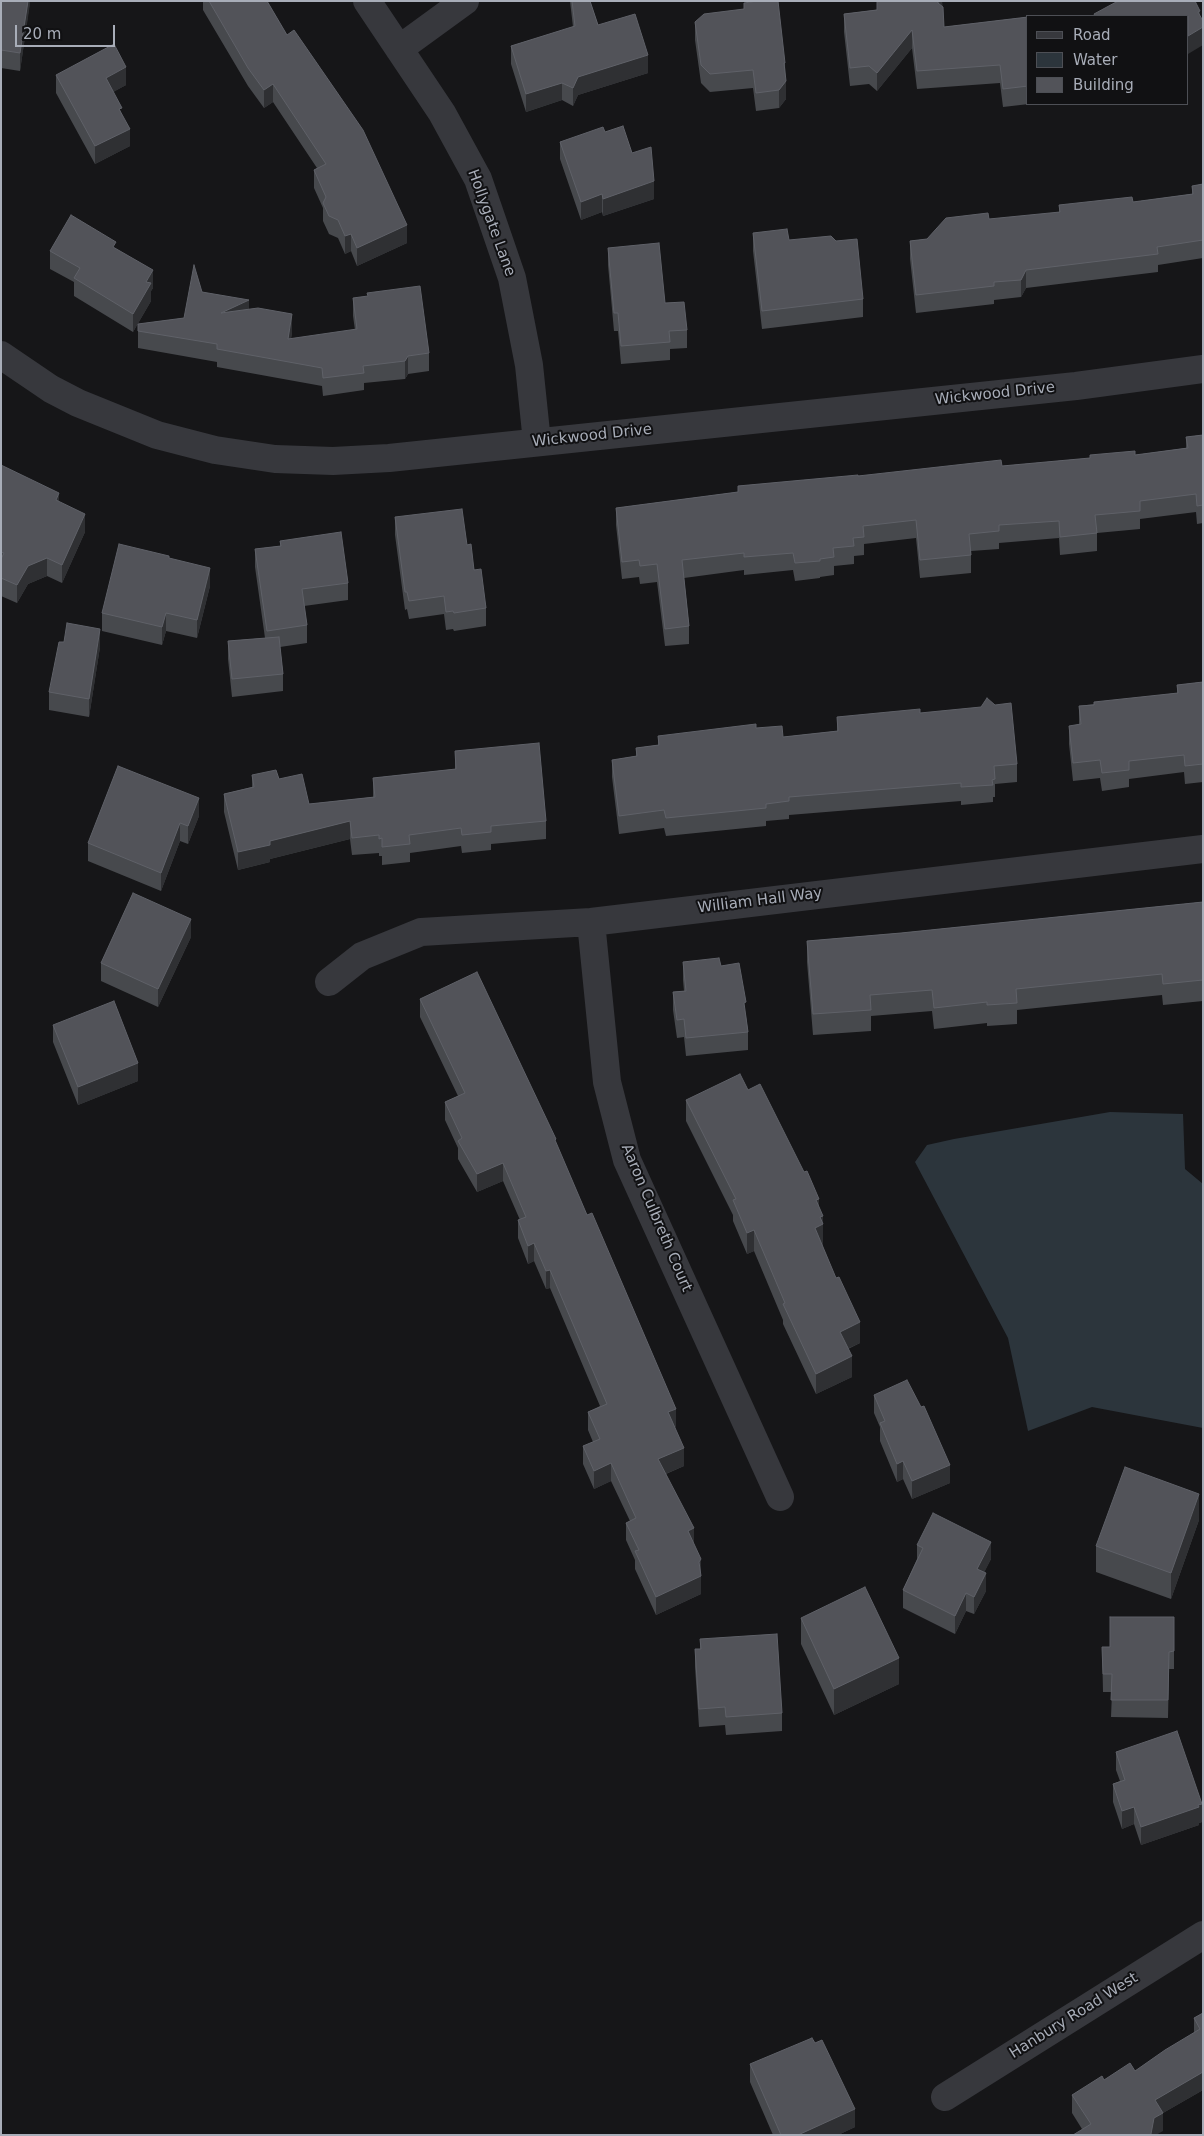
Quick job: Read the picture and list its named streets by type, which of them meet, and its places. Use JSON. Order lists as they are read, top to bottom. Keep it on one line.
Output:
{"streets":{"street":["Hollygate Lane","Wickwood Drive","William Hall Way","Aaron Culbreth Court","Hanbury Road West"]},"crossings":[["Hollygate Lane","Wickwood Drive"],["William Hall Way","Aaron Culbreth Court"]],"legend":["Road","Water","Building"],"scale_bar":"20 m"}
